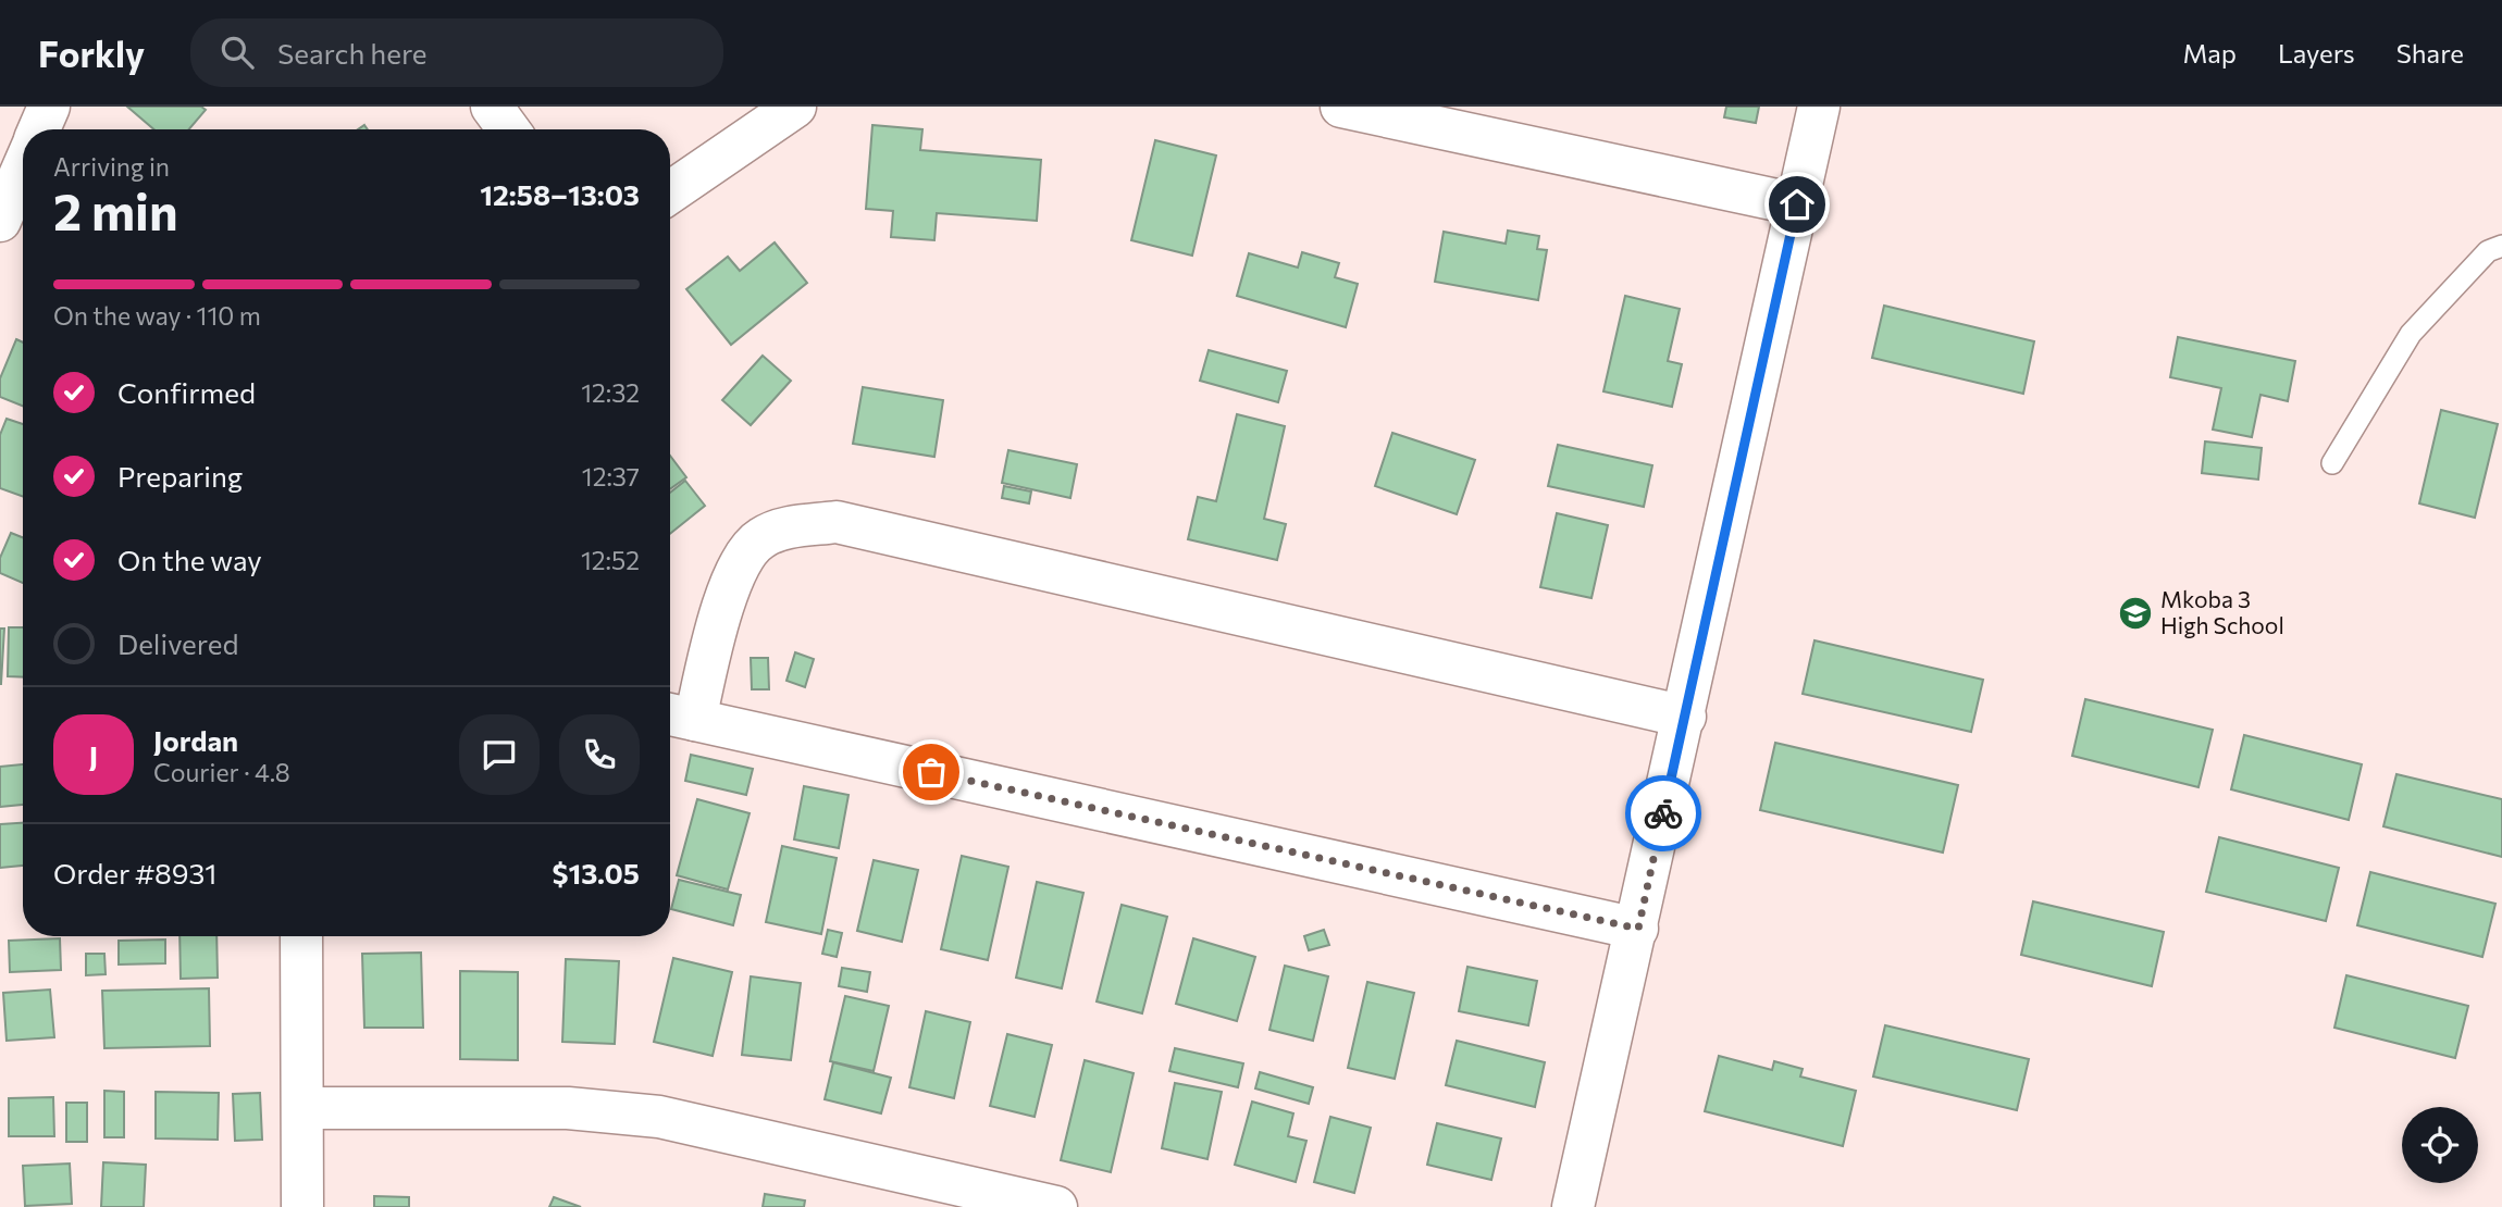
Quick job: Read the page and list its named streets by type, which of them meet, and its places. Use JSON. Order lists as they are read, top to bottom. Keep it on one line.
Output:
{"places":{"school or university":["Mkoba 3 High School"]},"page":{"header":"Forkly","search":"Search here","nav":["Map","Layers","Share"],"heading":["2 min","Arriving in","12:58–13:03"],"panel":["Jordan","Courier · 4.8","Order #8931","$13.05"],"bar":"On the way · 110 m","list":[["Confirmed","12:32"],["Preparing","12:37"],["On the way","12:52"],"Delivered"],"round":"J"}}
